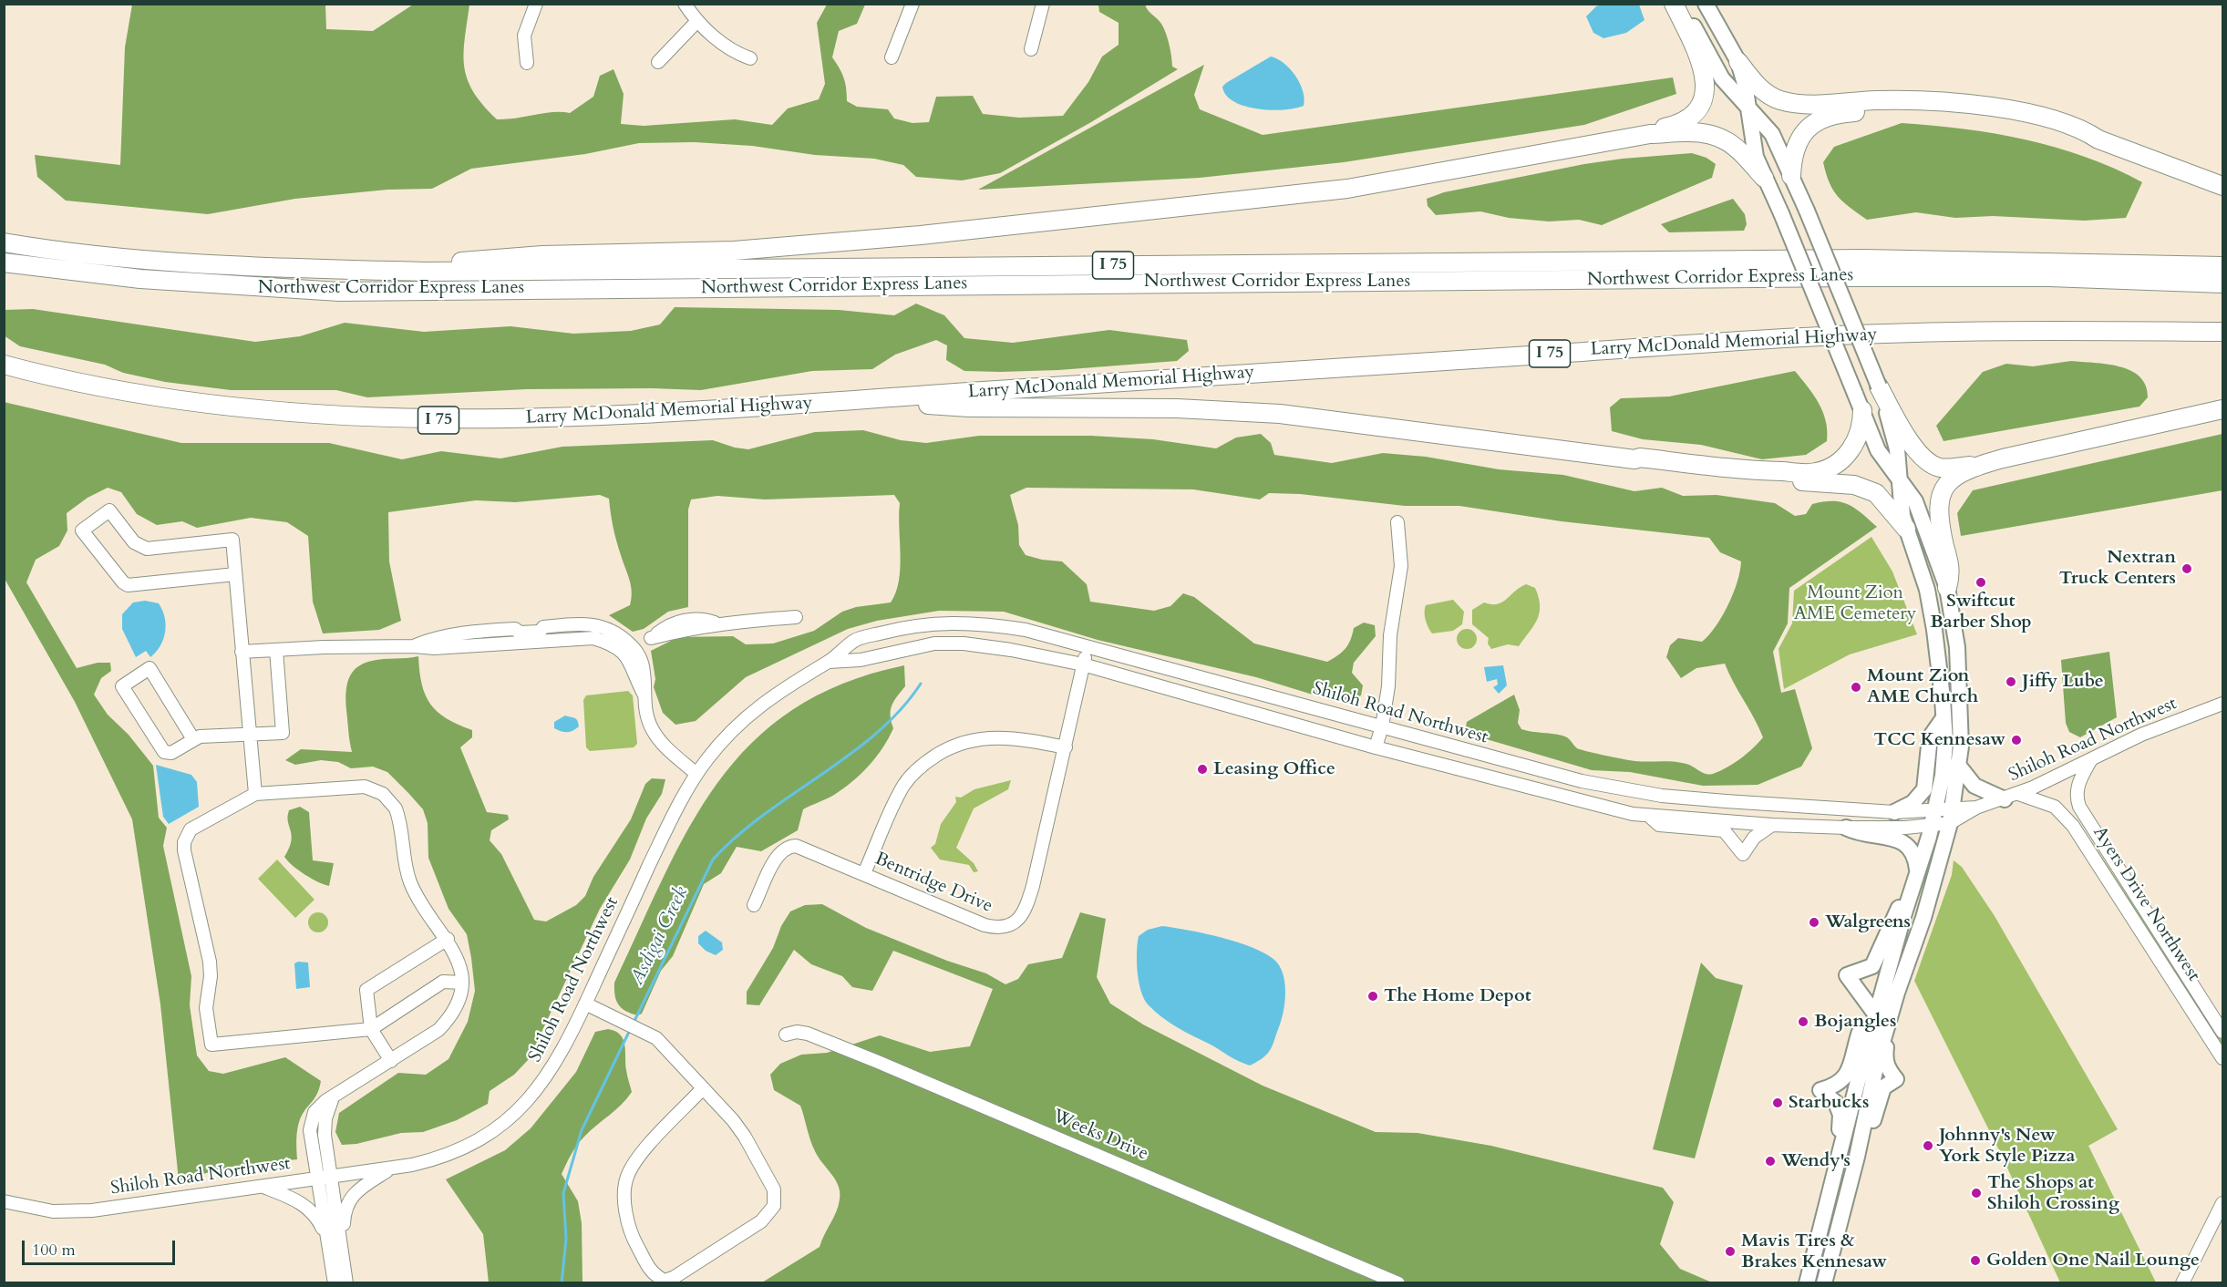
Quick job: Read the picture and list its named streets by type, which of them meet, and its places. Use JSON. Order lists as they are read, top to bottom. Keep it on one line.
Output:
{"streets":{"highway":["I 75","Northwest Corridor Express Lanes","Larry McDonald Memorial Highway"],"street":["Shiloh Road Northwest","Bentridge Drive","Ayers Drive Northwest","Weeks Drive"]},"crossings":[["Shiloh Road Northwest","Bentridge Drive"],["Shiloh Road Northwest","Ayers Drive Northwest"]],"water":["Asdigai Creek"],"parks":["Mount Zion AME Cemetery"],"places":["Nextran Truck Centers","Swiftcut Barber Shop","Jiffy Lube","Mount Zion AME Church","TCC Kennesaw","Leasing Office","Walgreens","The Home Depot","Bojangles","Starbucks","Johnny's New York Style Pizza","Wendy's","The Shops at Shiloh Crossing","Mavis Tires & Brakes Kennesaw","Golden One Nail Lounge"],"scale_bar":"100 m"}
